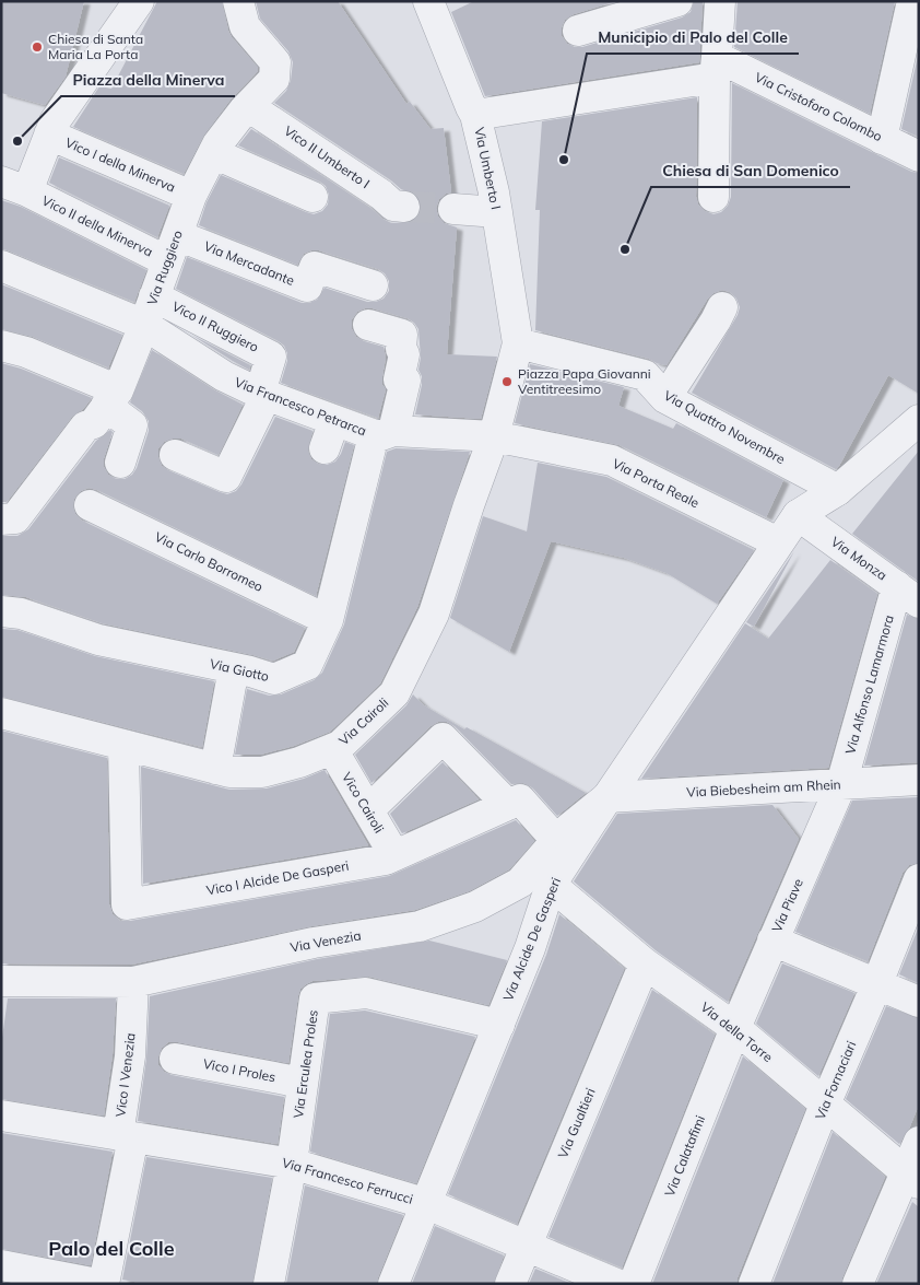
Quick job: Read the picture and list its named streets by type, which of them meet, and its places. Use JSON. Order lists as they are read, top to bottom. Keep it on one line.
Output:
{"streets":{"street":["Via Cristoforo Colombo","Vico II Umberto I","Vico I della Minerva","Via Umberto I","Vico II della Minerva","Via Mercadante","Via Ruggiero","Vico II Ruggiero","Via Francesco Petrarca","Via Quattro Novembre","Via Porta Reale","Via Monza","Via Carlo Borromeo","Via Giotto","Via Alfonso Lamarmora","Via Cairoli","Via Biebesheim am Rhein","Vico Cairoli","Vico I Alcide De Gasperi","Via Piave","Via Alcide De Gasperi","Via Venezia","Via della Torre","Via Erculea Proles","Vico I Proles","Vico I Venezia","Via Fornaciari","Via Gualtieri","Via Calatafimi","Via Francesco Ferrucci"]},"crossings":[["Vico II Umberto I","Via Ruggiero"],["Vico I della Minerva","Via Ruggiero"],["Via Umberto I","Via Quattro Novembre"],["Vico II della Minerva","Via Mercadante"],["Vico II della Minerva","Via Ruggiero"],["Via Mercadante","Via Ruggiero"],["Via Ruggiero","Vico II Ruggiero"],["Via Ruggiero","Via Francesco Petrarca"],["Vico II Ruggiero","Via Francesco Petrarca"],["Via Francesco Petrarca","Via Porta Reale"],["Via Francesco Petrarca","Via Giotto"],["Via Francesco Petrarca","Via Cairoli"],["Via Porta Reale","Via Cairoli"],["Via Porta Reale","Via Alcide De Gasperi"],["Via Monza","Via Alfonso Lamarmora"],["Via Monza","Via Alcide De Gasperi"],["Via Carlo Borromeo","Via Giotto"],["Via Alfonso Lamarmora","Via Biebesheim am Rhein"],["Via Alfonso Lamarmora","Via Piave"],["Via Cairoli","Vico Cairoli"],["Via Cairoli","Vico I Alcide De Gasperi"],["Via Biebesheim am Rhein","Via Piave"],["Via Biebesheim am Rhein","Via Alcide De Gasperi"],["Via Biebesheim am Rhein","Via Venezia"],["Vico Cairoli","Vico I Alcide De Gasperi"],["Via Piave","Via della Torre"],["Via Piave","Via Calatafimi"],["Via Alcide De Gasperi","Via Venezia"],["Via Alcide De Gasperi","Via della Torre"],["Via Alcide De Gasperi","Via Erculea Proles"],["Via Alcide De Gasperi","Via Francesco Ferrucci"],["Via Venezia","Vico I Venezia"],["Via della Torre","Via Fornaciari"],["Via della Torre","Via Gualtieri"],["Via della Torre","Via Calatafimi"],["Via Erculea Proles","Vico I Proles"],["Via Erculea Proles","Via Francesco Ferrucci"],["Vico I Venezia","Via Francesco Ferrucci"],["Via Gualtieri","Via Francesco Ferrucci"]],"districts":["Palo del Colle"],"places":["Chiesa di Santa Maria La Porta","Piazza della Minerva","Municipio di Palo del Colle","Chiesa di San Domenico","Piazza Papa Giovanni Ventitreesimo"]}
